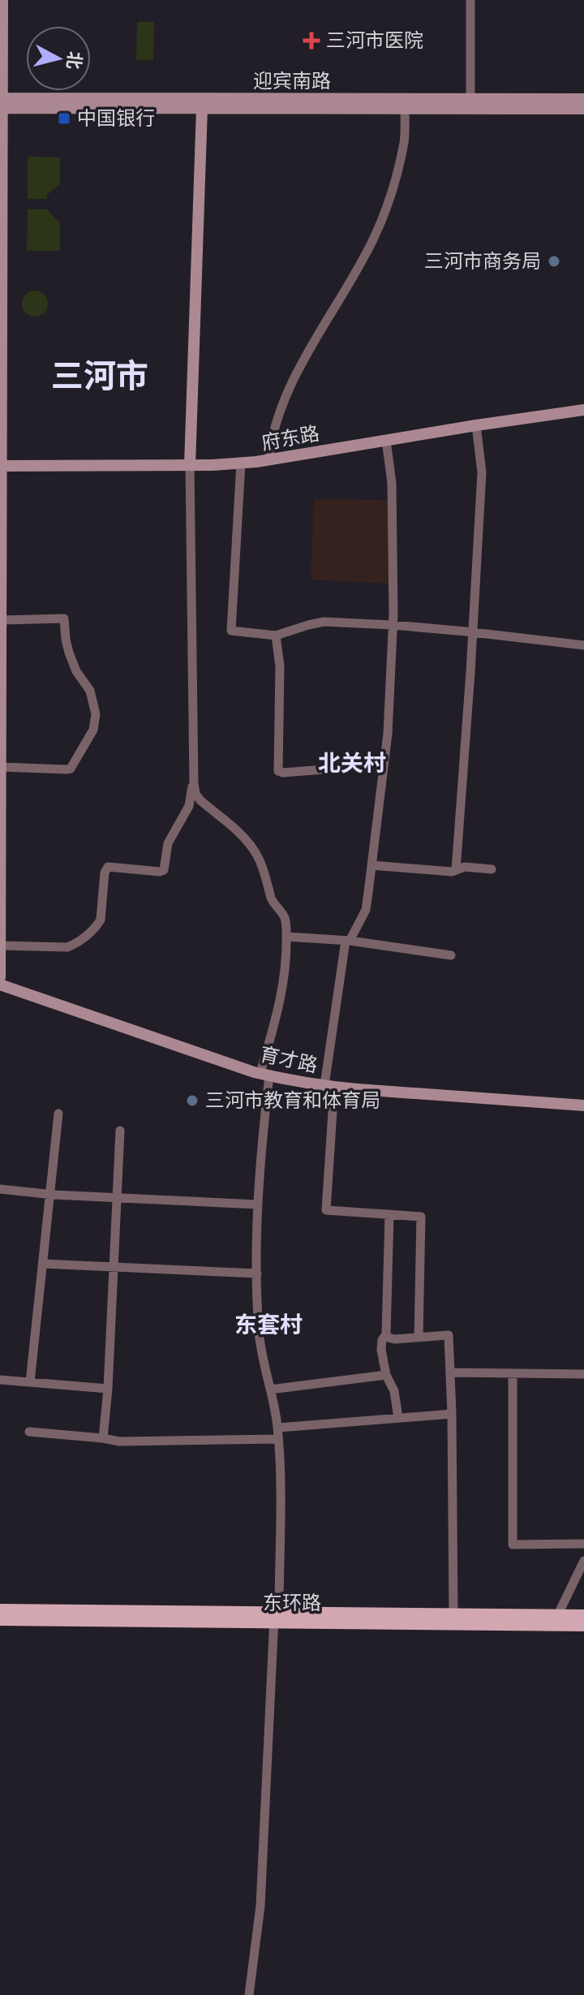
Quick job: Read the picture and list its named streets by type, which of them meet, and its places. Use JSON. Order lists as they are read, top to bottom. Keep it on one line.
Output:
{"streets":{"main road":["迎宾南路","府东路","育才路","东环路"]},"districts":["三河市","北关村","东套村"],"places":{"health":["三河市医院"],"transit":["中国银行"],"other":["三河市商务局","三河市教育和体育局"]},"north":"right"}
